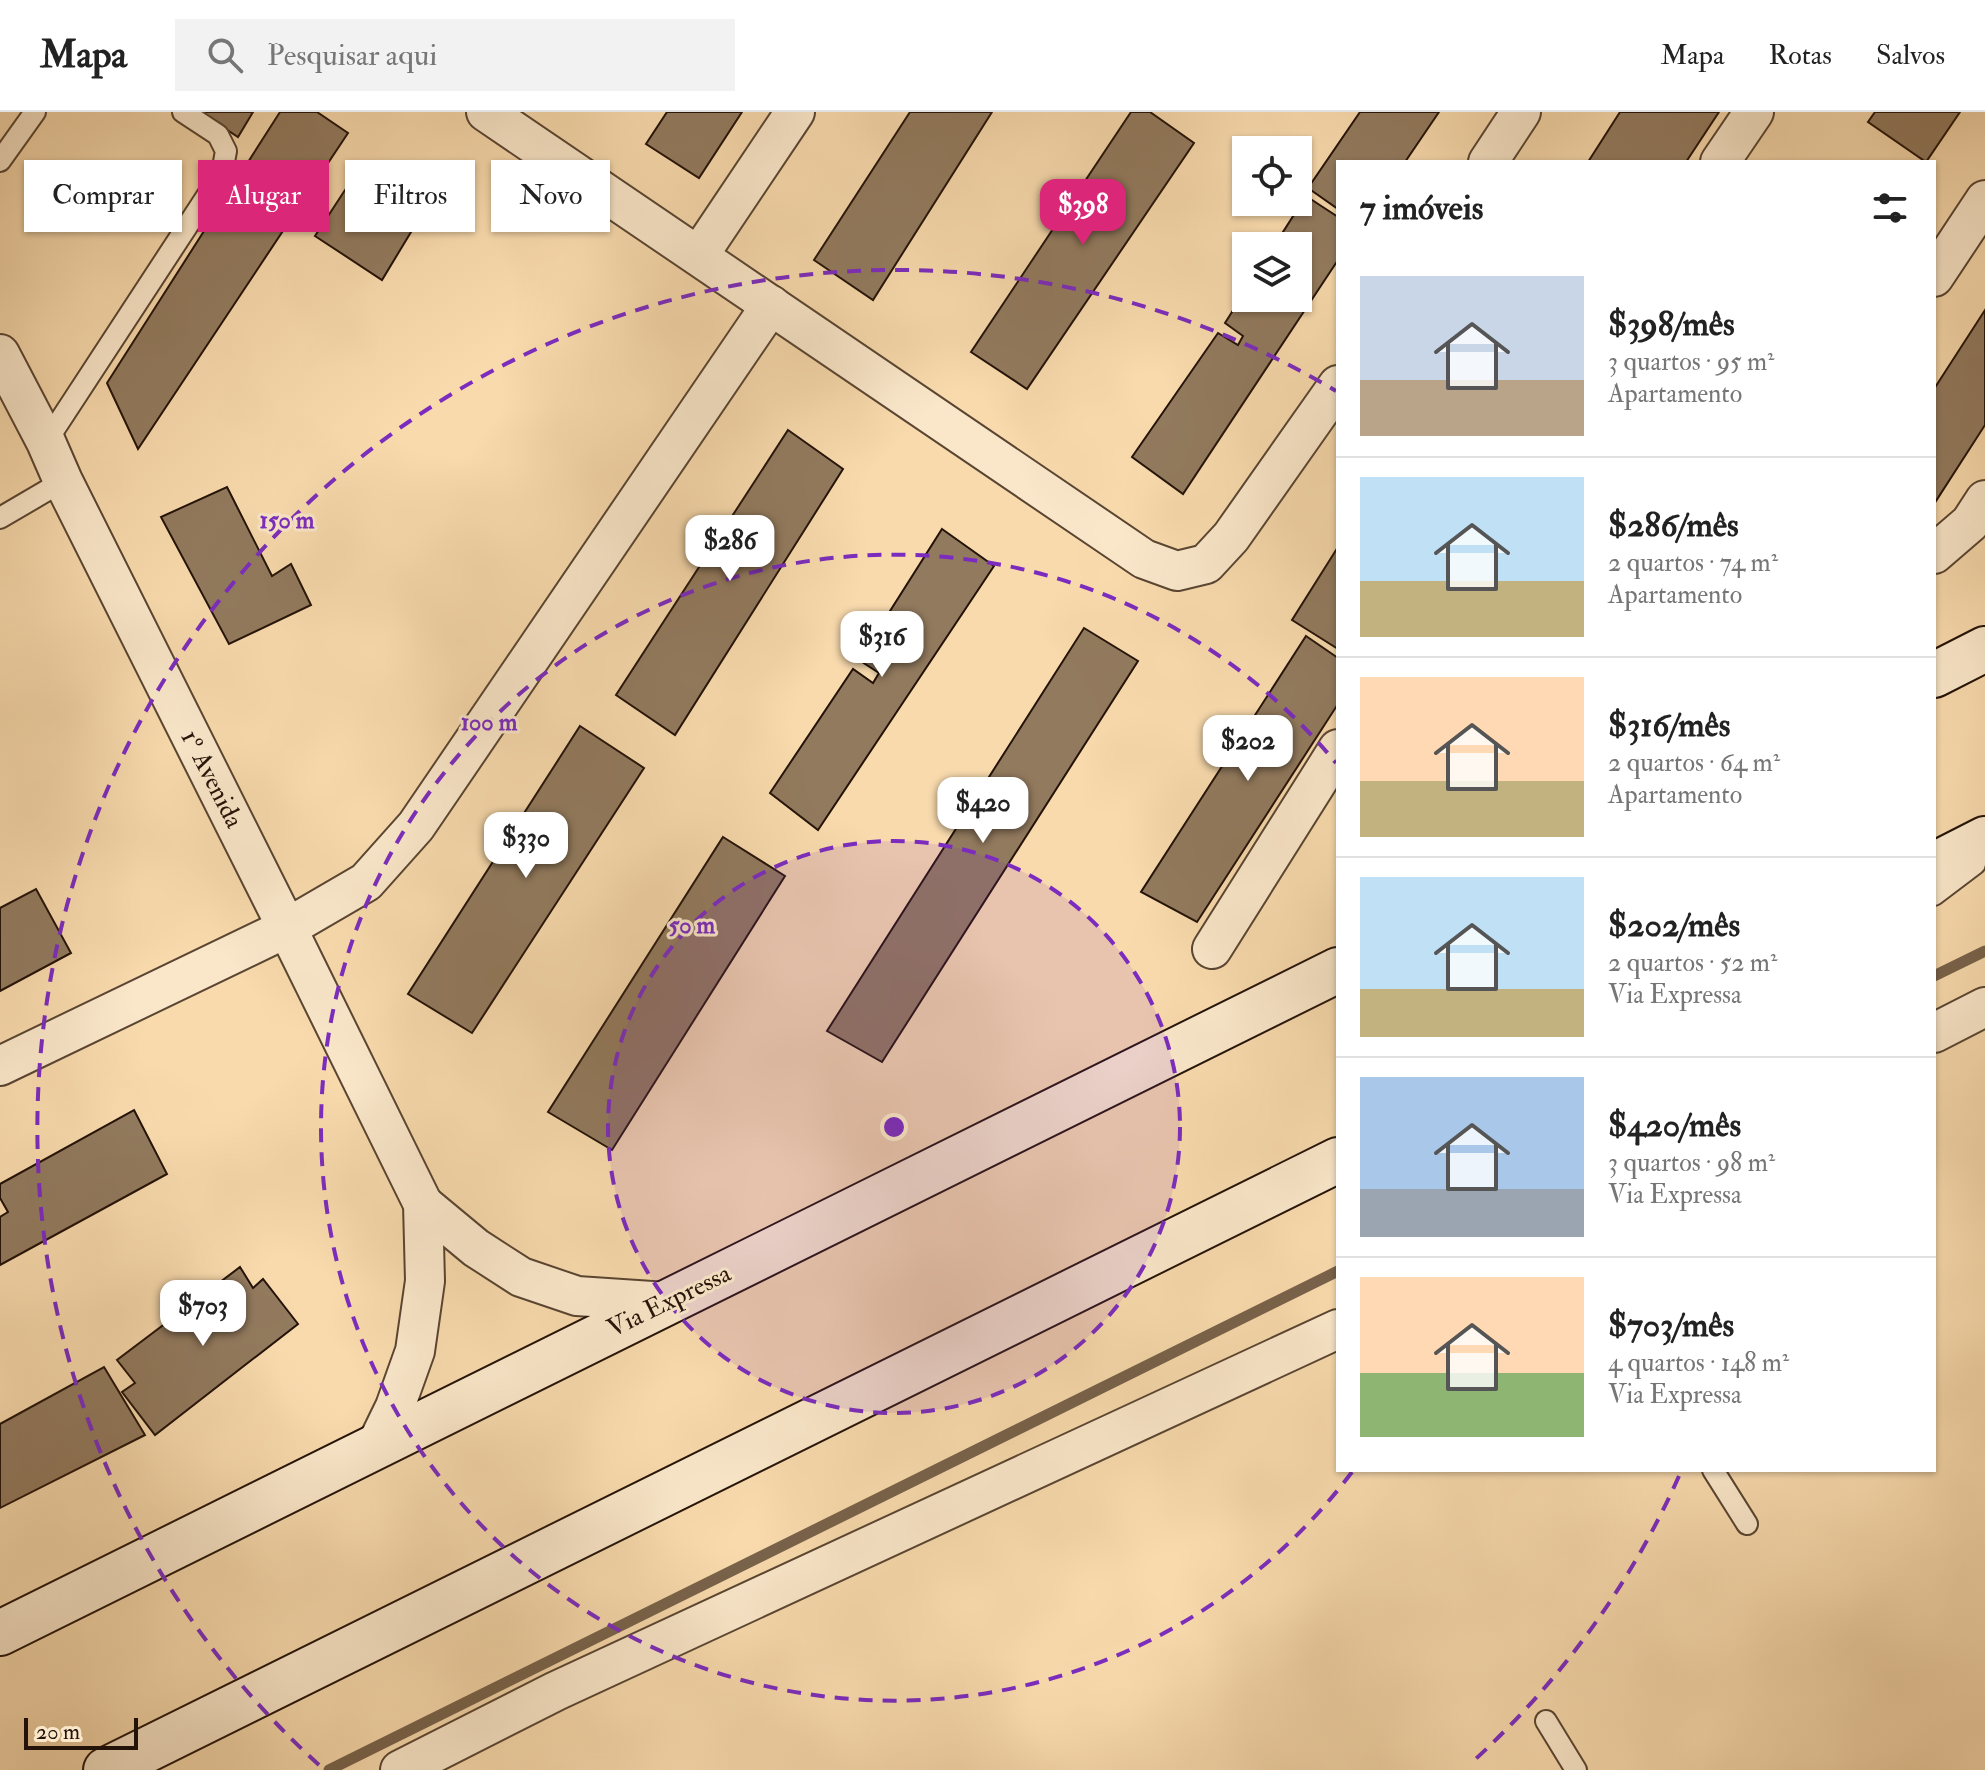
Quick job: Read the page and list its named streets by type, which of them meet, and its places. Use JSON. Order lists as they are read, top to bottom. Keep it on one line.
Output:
{"streets":{"main road":["Via Expressa"],"street":["1º Avenida"]},"scale_bar":"20 m","page":{"header":"Mapa","search":"Pesquisar aqui","nav":["Mapa","Rotas","Salvos"],"chip":["Comprar","Alugar","Filtros","Novo"],"heading":"7 imóveis","price":["$398","$286","$316","$202","$420","$330","$703"],"list":[{"name":"$398/mês","note":"3 quartos · 95 m² · Apartamento"},{"name":"$286/mês","note":"2 quartos · 74 m² · Apartamento"},{"name":"$316/mês","note":"2 quartos · 64 m² · Apartamento"},{"name":"$202/mês","note":"2 quartos · 52 m² · Via Expressa"},{"name":"$420/mês","note":"3 quartos · 98 m² · Via Expressa"},{"name":"$703/mês","note":"4 quartos · 148 m² · Via Expressa"}],"scale":"20 m"},"rings":["150 m","100 m","50 m"]}
